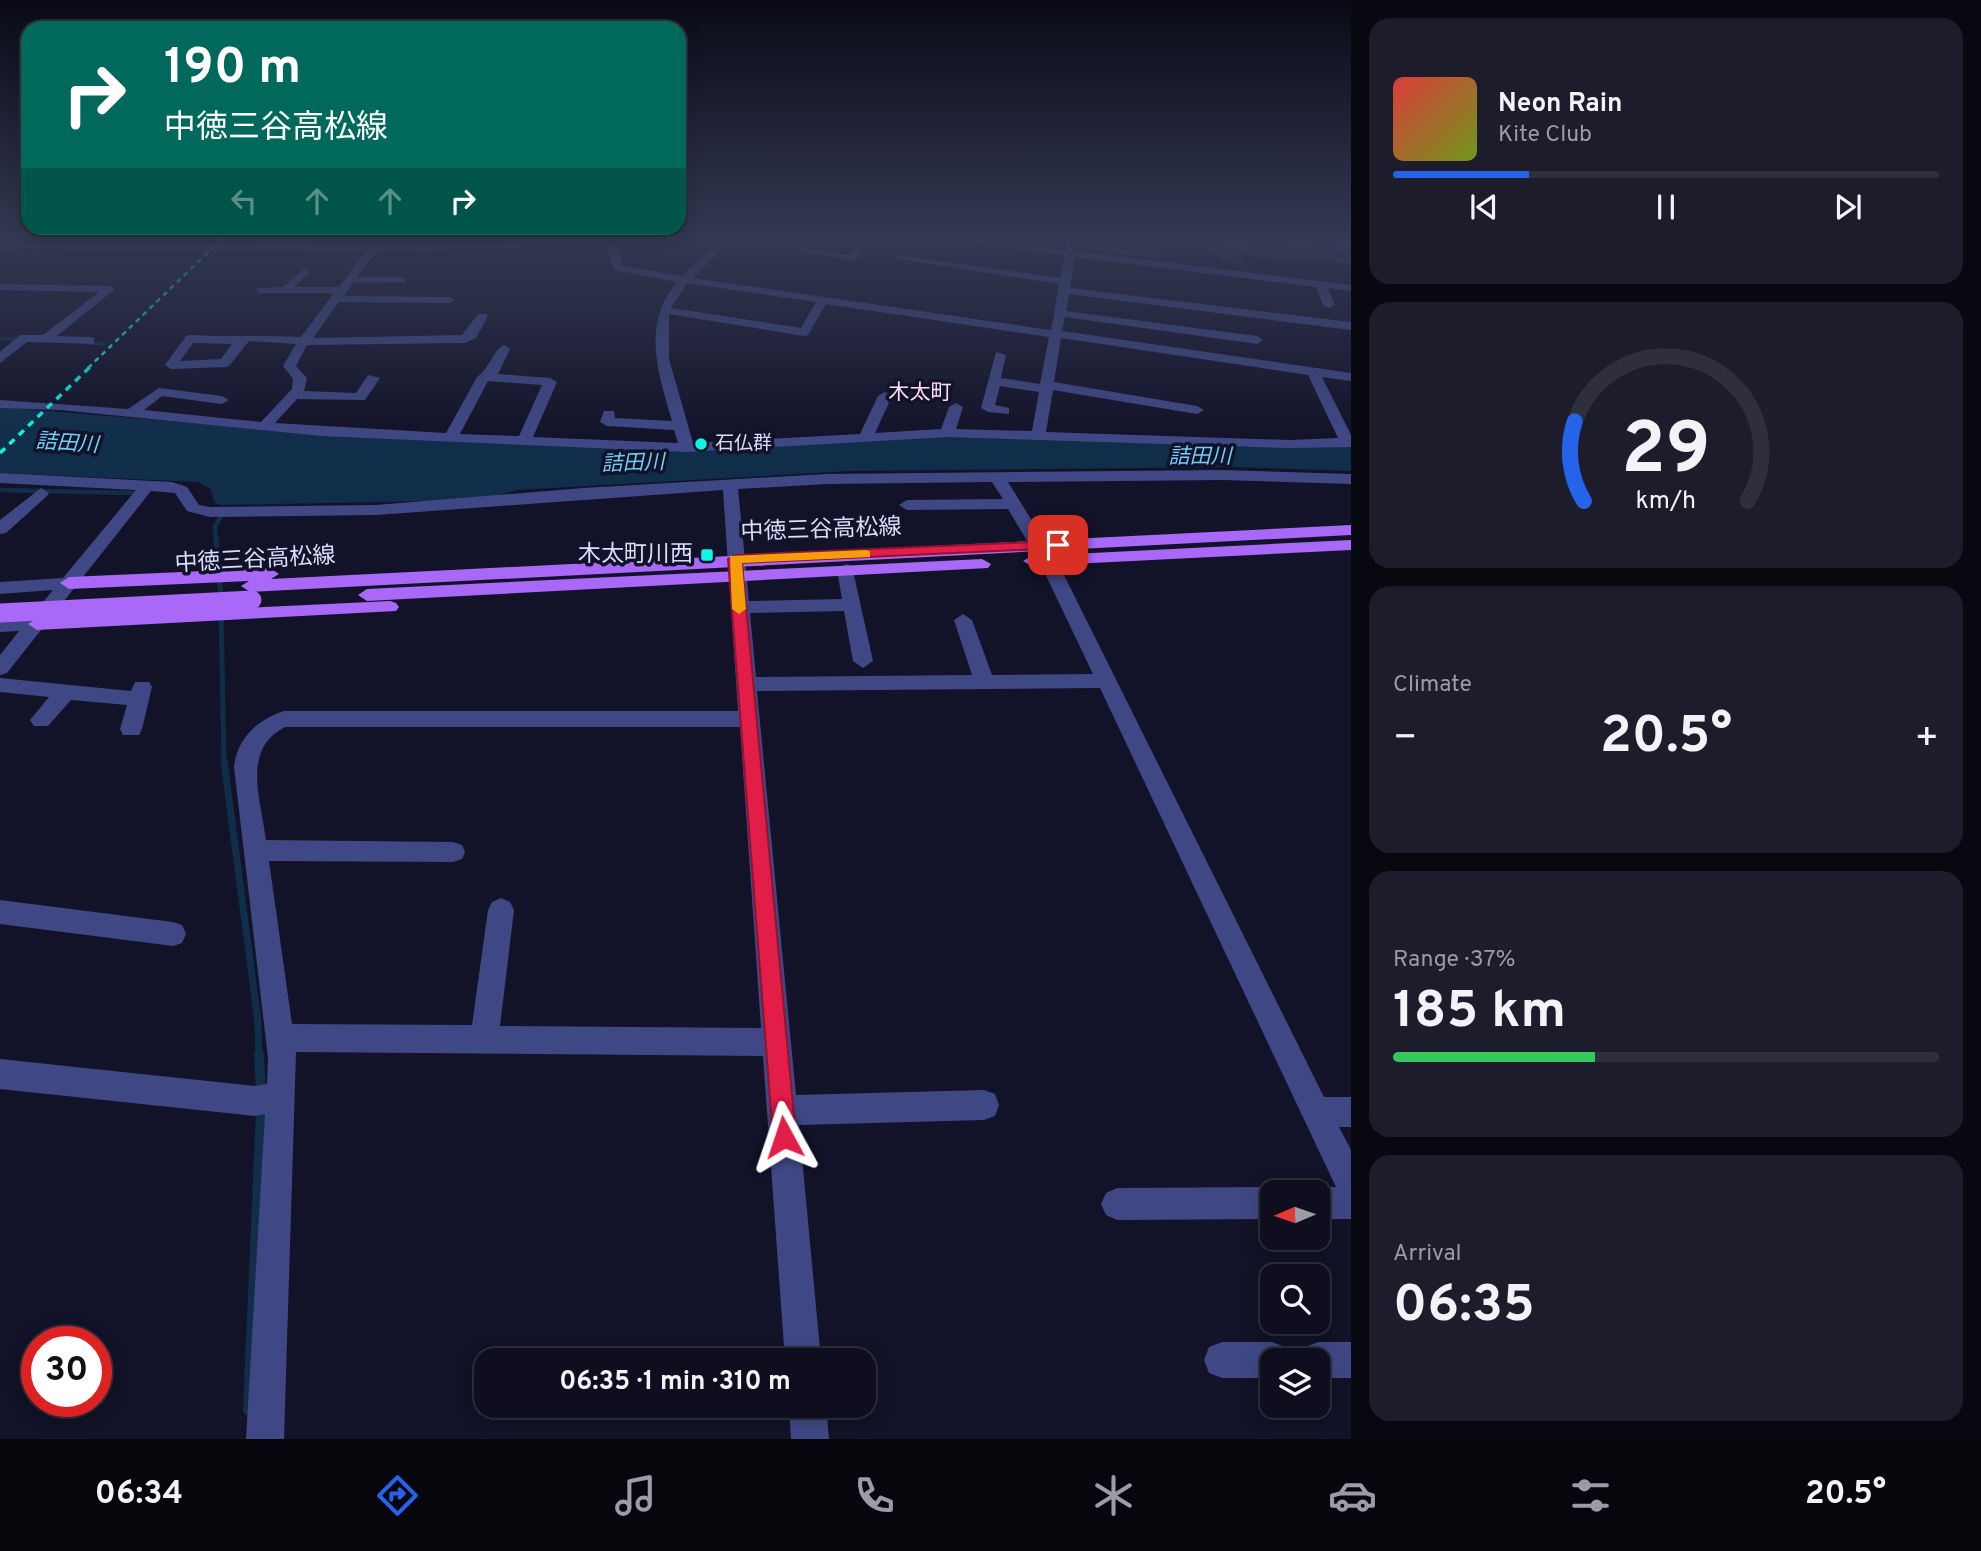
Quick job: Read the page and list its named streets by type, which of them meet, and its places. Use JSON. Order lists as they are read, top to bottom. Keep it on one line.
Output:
{"streets":{"main road":["中徳三谷高松線"]},"districts":["木太町"],"water":["詰田川"],"places":{"other":["石仏群"],"transit":["木太町川西"]},"north":"left","page":{"turn":["190 m","中徳三谷高松線"],"song":["Neon Rain","Kite Club"],"tile":["Climate",["Range · 37%","185 km"],["Arrival","06:35"]],"heat":["−","20.5°","+"],"limit":"30","trip":"06:35 · 1 min · 310 m","tabs":["06:34","20.5°"],"gauge":["29","km/h"]}}
